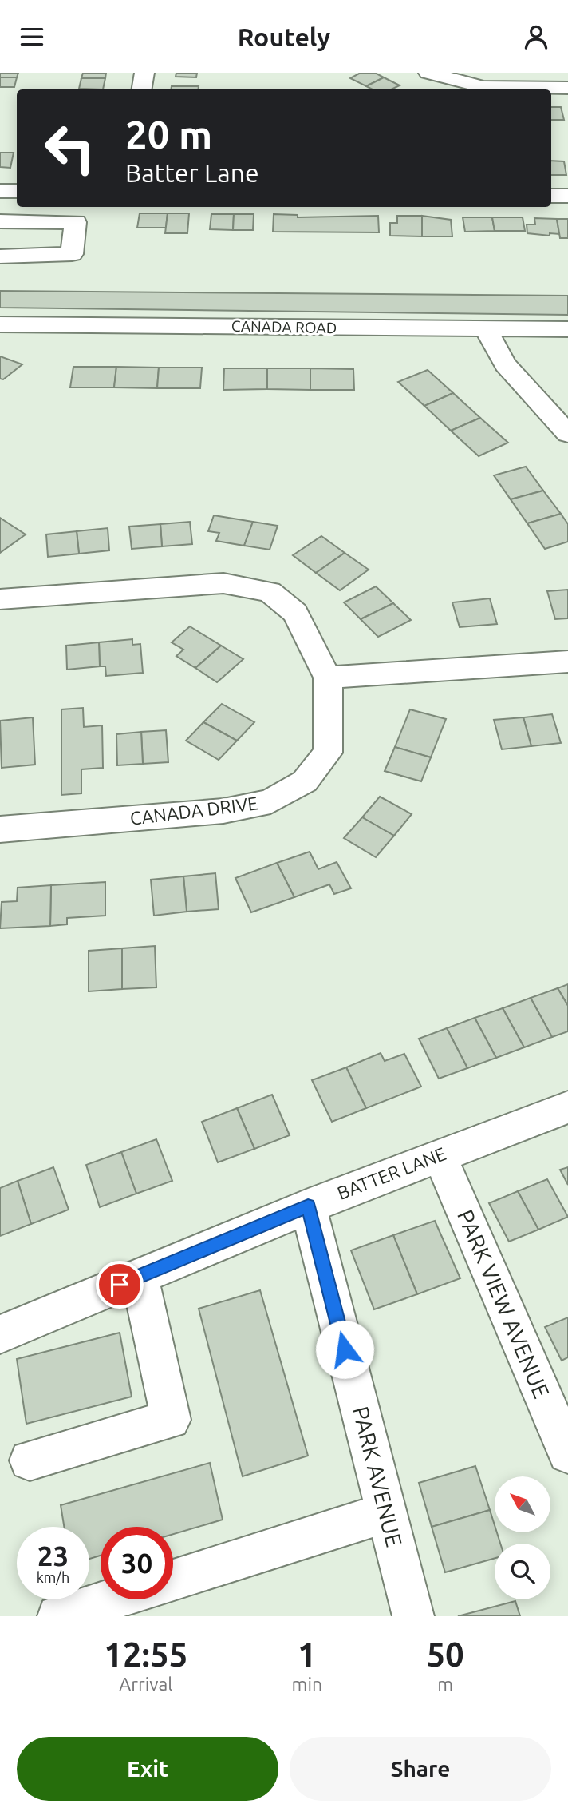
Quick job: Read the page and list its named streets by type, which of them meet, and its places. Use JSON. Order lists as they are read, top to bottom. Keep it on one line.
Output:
{"streets":{"street":["CANADA ROAD","CANADA DRIVE","BATTER LANE","PARK VIEW AVENUE","PARK AVENUE"]},"crossings":[["BATTER LANE","PARK VIEW AVENUE"],["BATTER LANE","PARK AVENUE"]],"north":"top left","page":{"header":"Routely","turn":["20 m","Batter Lane"],"speed":"23 km/h","limit":"30","eta":["12:55","Arrival","1","min","50","m"],"buttons":["Exit","Share"]}}
